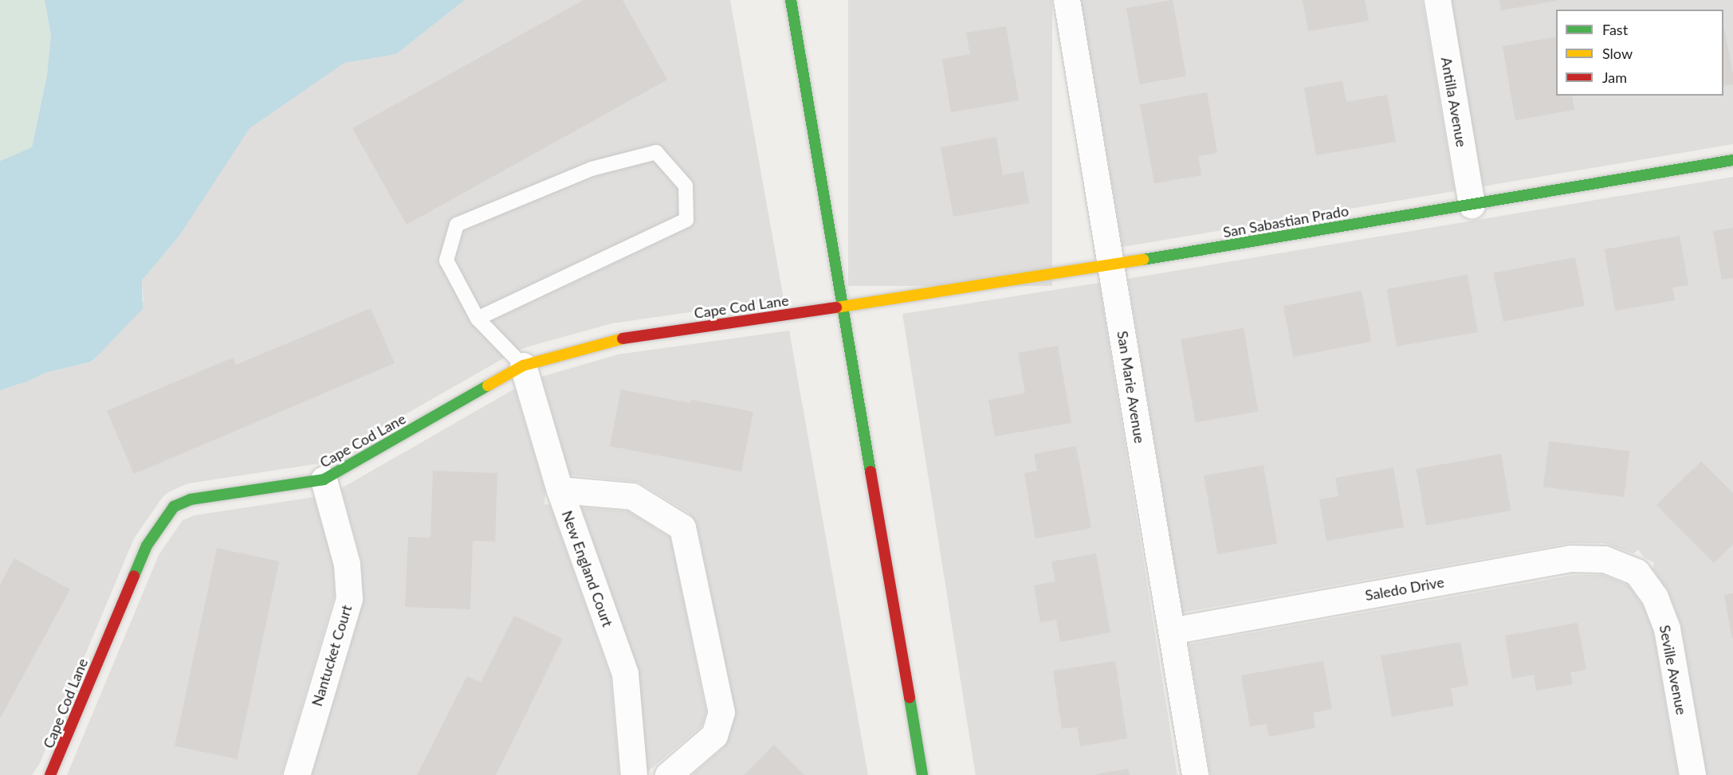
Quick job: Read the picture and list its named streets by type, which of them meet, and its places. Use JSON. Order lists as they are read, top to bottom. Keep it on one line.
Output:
{"streets":{"street":["Antilla Avenue","San Sabastian Prado","Cape Cod Lane","San Marie Avenue","New England Court","Saledo Drive","Nantucket Court","Seville Avenue"]},"crossings":[["Antilla Avenue","San Sabastian Prado"],["San Sabastian Prado","Cape Cod Lane"],["San Sabastian Prado","San Marie Avenue"],["Cape Cod Lane","New England Court"],["Cape Cod Lane","Nantucket Court"],["San Marie Avenue","Saledo Drive"],["Saledo Drive","Seville Avenue"]],"legend":["Fast","Slow","Jam"]}
